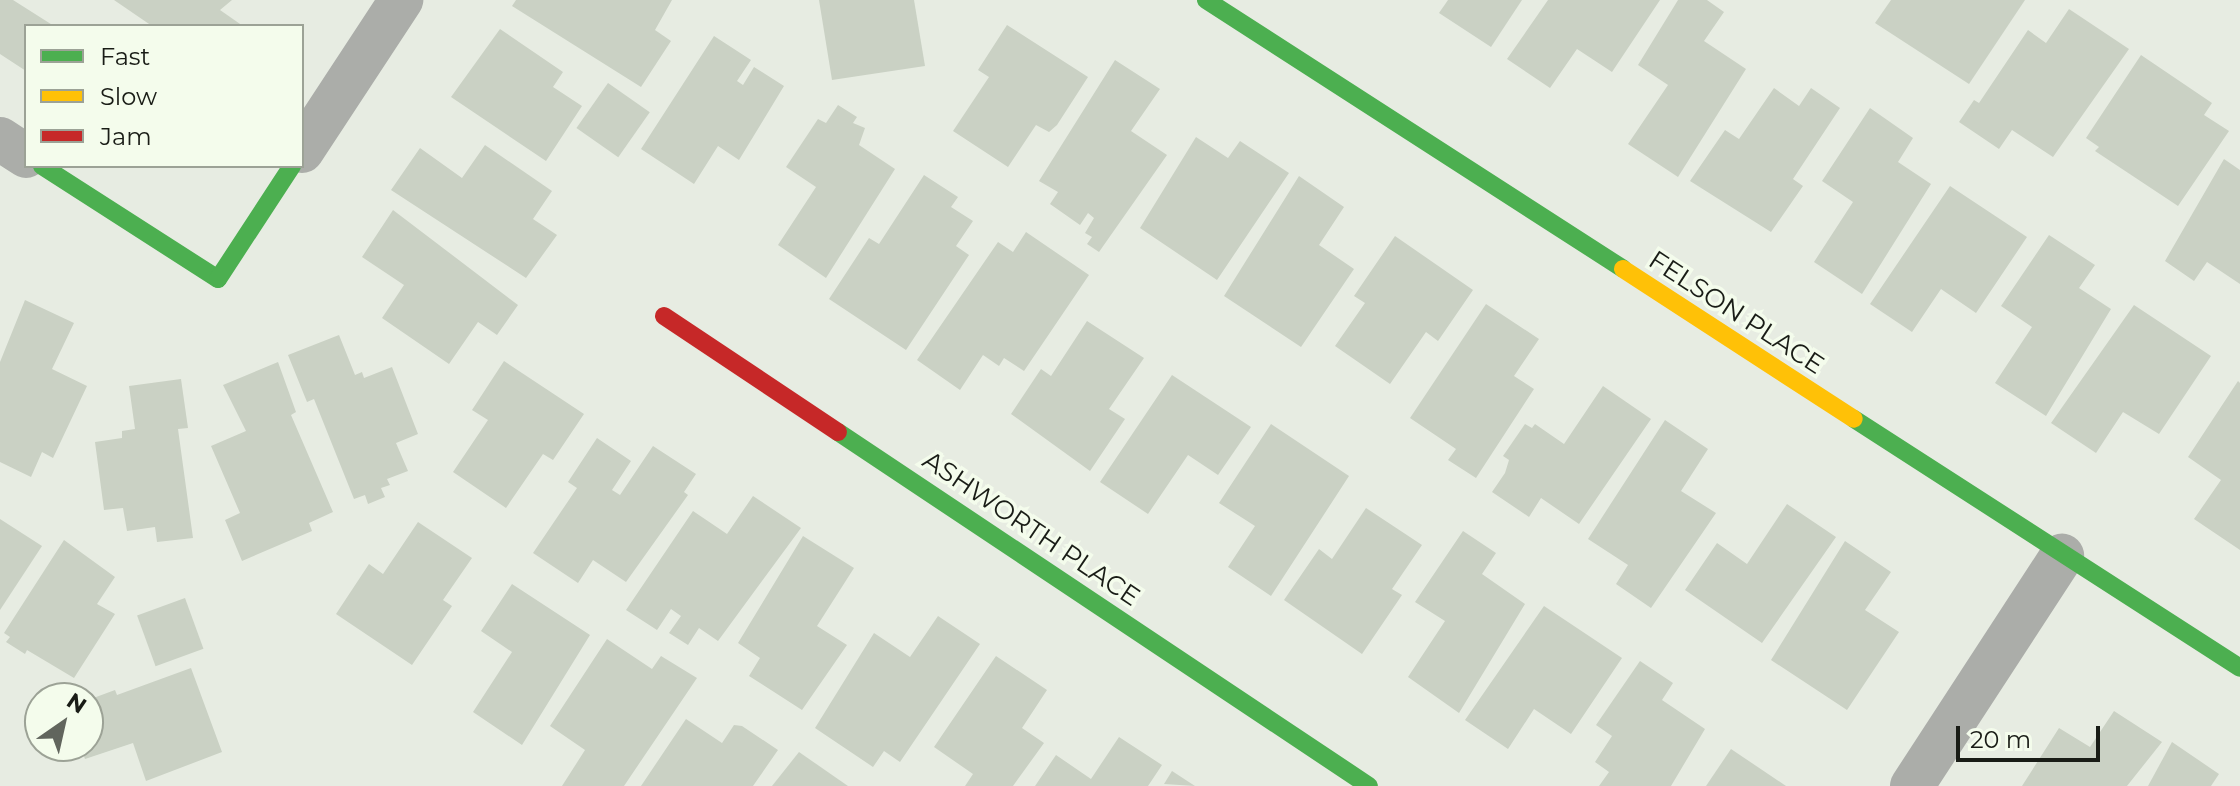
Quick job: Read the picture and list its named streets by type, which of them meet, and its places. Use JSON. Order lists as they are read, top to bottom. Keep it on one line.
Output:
{"streets":{"street":["FELSON PLACE","ASHWORTH PLACE"]},"legend":["Fast","Slow","Jam"],"scale_bar":"20 m","north":"top right"}
